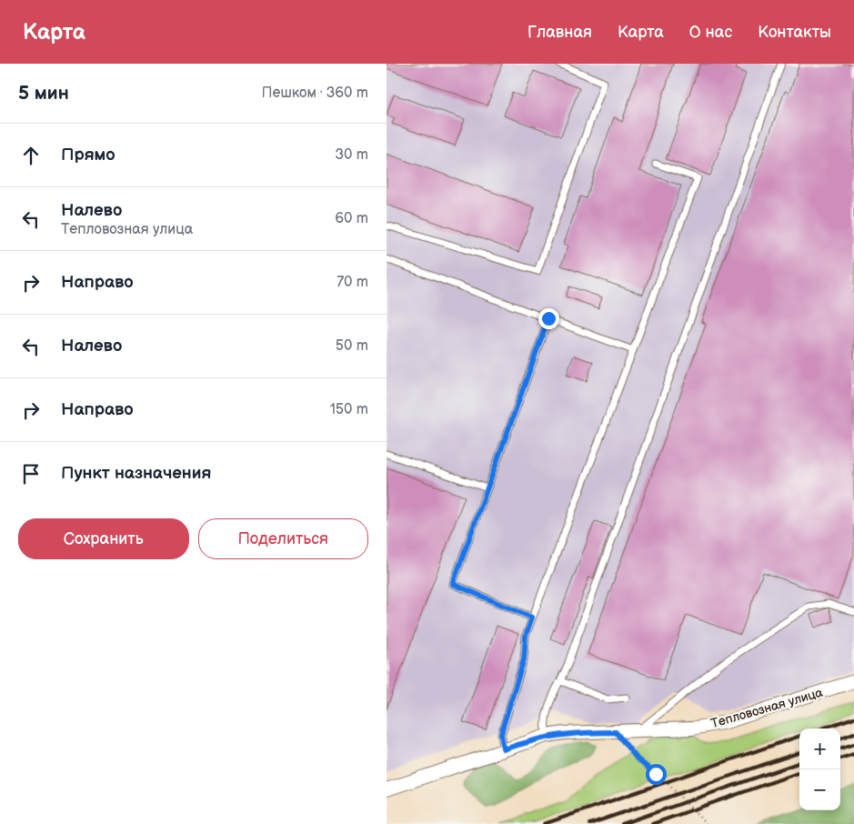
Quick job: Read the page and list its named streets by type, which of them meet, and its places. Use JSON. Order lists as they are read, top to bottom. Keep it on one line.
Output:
{"streets":{"street":["Тепловозная улица"]},"page":{"header":"Карта","nav":["Главная","Карта","О нас","Контакты"],"heading":["5 мин","Пешком · 360 m"],"list":[["Прямо","30 m"],["Налево","Тепловозная улица","60 m"],["Направо","70 m"],["Налево","50 m"],["Направо","150 m"],"Пункт назначения"],"buttons":["Сохранить","Поделиться"],"map_buttons":["+","−"]}}
